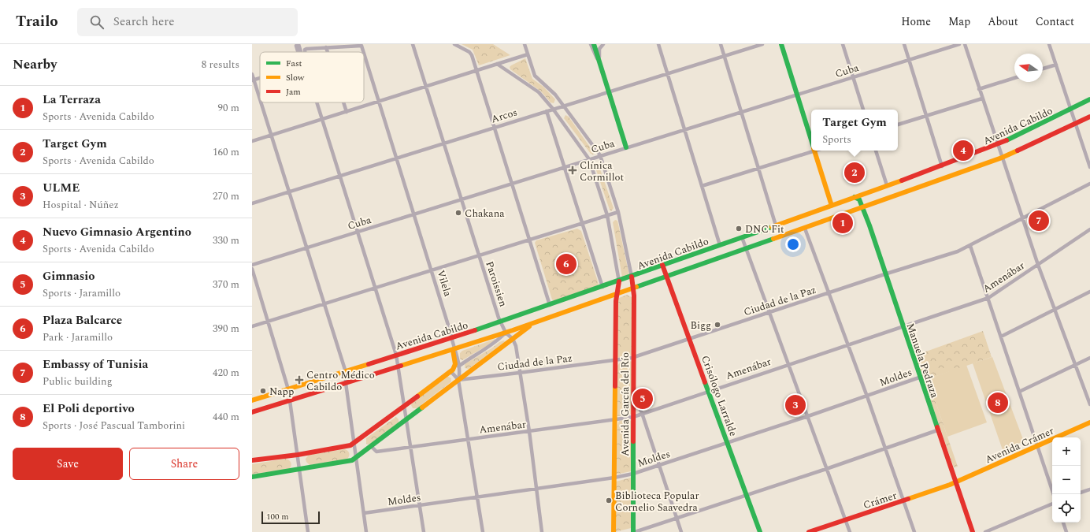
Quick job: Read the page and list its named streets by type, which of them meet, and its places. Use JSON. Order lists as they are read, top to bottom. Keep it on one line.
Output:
{"streets":{"street":["Cuba","Arcos","Avenida Cabildo","Amenábar","Vilela","Paroissien","Ciudad de la Paz","Manuela Pedraza","Moldes","Crisólogo Larralde","Avenida García del Río","Avenida Crámer","Crámer"]},"crossings":[["Cuba","Vilela"],["Cuba","Paroissien"],["Arcos","Vilela"],["Arcos","Paroissien"],["Avenida Cabildo","Vilela"],["Avenida Cabildo","Paroissien"],["Avenida Cabildo","Manuela Pedraza"],["Avenida Cabildo","Crisólogo Larralde"],["Avenida Cabildo","Avenida García del Río"],["Amenábar","Vilela"],["Amenábar","Manuela Pedraza"],["Amenábar","Crisólogo Larralde"],["Amenábar","Avenida García del Río"],["Vilela","Ciudad de la Paz"],["Vilela","Moldes"],["Ciudad de la Paz","Manuela Pedraza"],["Ciudad de la Paz","Crisólogo Larralde"],["Ciudad de la Paz","Avenida García del Río"],["Manuela Pedraza","Moldes"],["Manuela Pedraza","Avenida Crámer"],["Manuela Pedraza","Crámer"],["Moldes","Crisólogo Larralde"],["Moldes","Avenida García del Río"],["Avenida Crámer","Crámer"]],"places":{"health":["Clínica Cormillot","Centro Médico Cabildo"],"other":["Chakana","DNC Fit","Bigg","Napp","Biblioteca Popular Cornelio Saavedra"]},"legend":["Fast","Slow","Jam"],"scale_bar":"100 m","north":"left","page":{"header":"Trailo","search":"Search here","nav":["Home","Map","About","Contact"],"heading":["Nearby","8 results"],"list":[{"mark":"1","name":"La Terraza","note":"Sports · Avenida Cabildo","value":"90 m"},{"mark":"2","name":"Target Gym","note":"Sports · Avenida Cabildo","value":"160 m"},{"mark":"3","name":"ULME","note":"Hospital · Núñez","value":"270 m"},{"mark":"4","name":"Nuevo Gimnasio Argentino","note":"Sports · Avenida Cabildo","value":"330 m"},{"mark":"5","name":"Gimnasio","note":"Sports · Jaramillo","value":"370 m"},{"mark":"6","name":"Plaza Balcarce","note":"Park · Jaramillo","value":"390 m"},{"mark":"7","name":"Embassy of Tunisia","note":"Public building","value":"420 m"},{"mark":"8","name":"El Poli deportivo","note":"Sports · José Pascual Tamborini","value":"440 m"}],"popup":["Target Gym","Sports"],"pins":["4","2","7","1","6","5","8","3"],"map_buttons":["+","−"],"buttons":["Save","Share"],"scale":"100 m"}}
